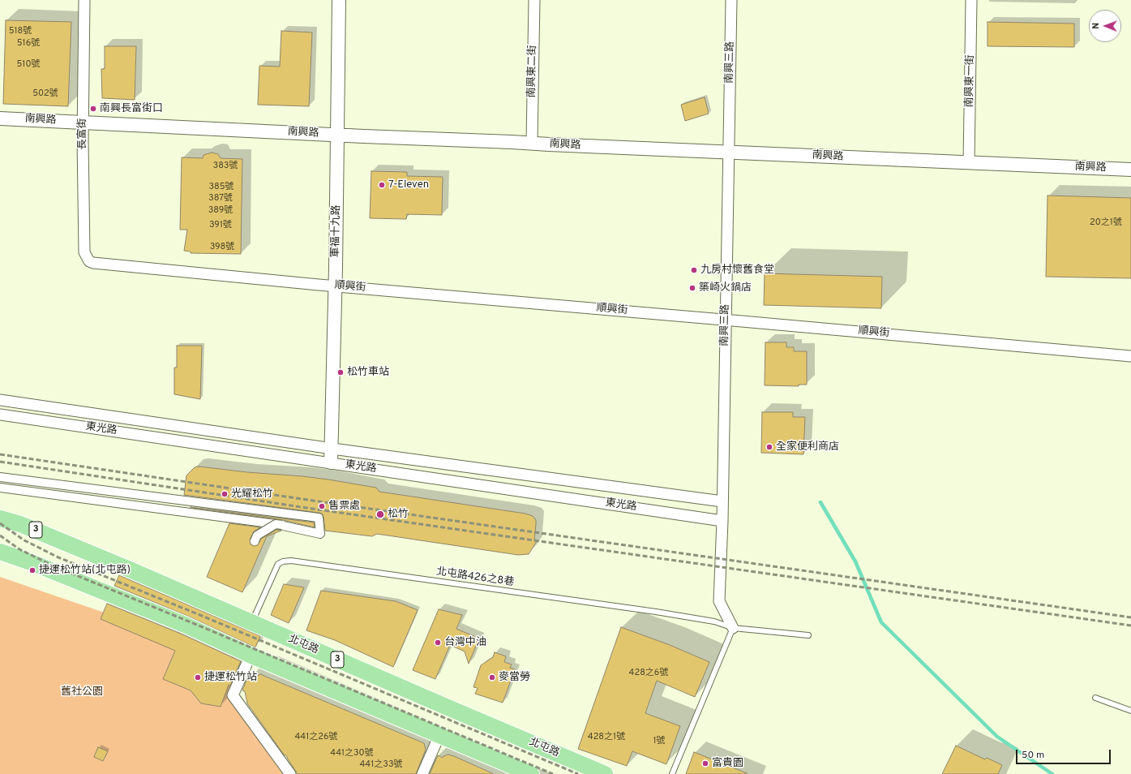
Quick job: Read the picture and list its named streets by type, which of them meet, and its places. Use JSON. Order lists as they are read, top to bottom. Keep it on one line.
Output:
{"streets":{"main road":["3","北屯路"],"street":["南興三路","南興東二街","南興東一街","南興路","長富街","軍福十九路","順興街","東光路"],"lane":["北屯路426之8巷"]},"crossings":[["南興三路","南興路"],["南興三路","順興街"],["南興三路","東光路"],["南興三路","北屯路426之8巷"],["南興東二街","南興路"],["南興東一街","南興路"],["南興路","長富街"],["南興路","軍福十九路"],["長富街","順興街"],["軍福十九路","順興街"],["軍福十九路","東光路"],["北屯路426之8巷","北屯路"]],"parks":["舊社公園"],"places":["南興長富街口","7-Eleven","九房村懷舊食堂","築崎火鍋店","松竹車站","全家便利商店","光耀松竹","售票處","松竹","捷運松竹站(北屯路)","台灣中油","捷運松竹站","麥當勞","富貴園"],"house_numbers":["518號","516號","510號","502號","383號","385號","387號","389號","20之1號","391號","398號","428之6號","441之26號","428之1號","1號","441之30號","441之33號"],"scale_bar":"50 m","north":"left"}
